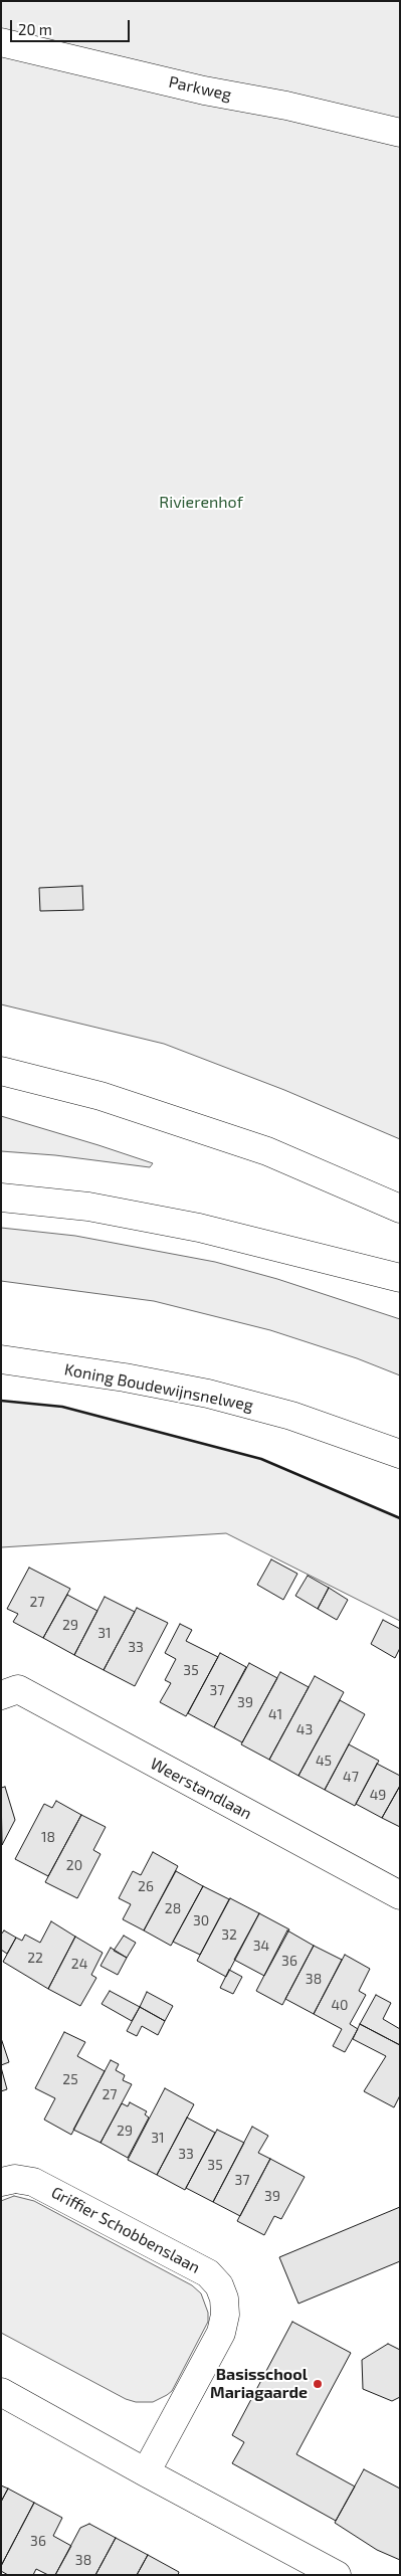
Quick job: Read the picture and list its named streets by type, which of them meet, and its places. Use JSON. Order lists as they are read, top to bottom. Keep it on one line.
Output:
{"streets":{"main road":["Parkweg","Koning Boudewijnsnelweg","Weerstandlaan","Griffier Schobbenslaan"]},"parks":["Rivierenhof"],"places":["Basisschool Mariagaarde"],"house_numbers":["27","29","31","33","35","37","39","41","43","45","47","49","18","20","26","28","30","32","34","22","36","24","38","40","25","27","29","31","33","35","37","39","36","38"],"scale_bar":"20 m"}
